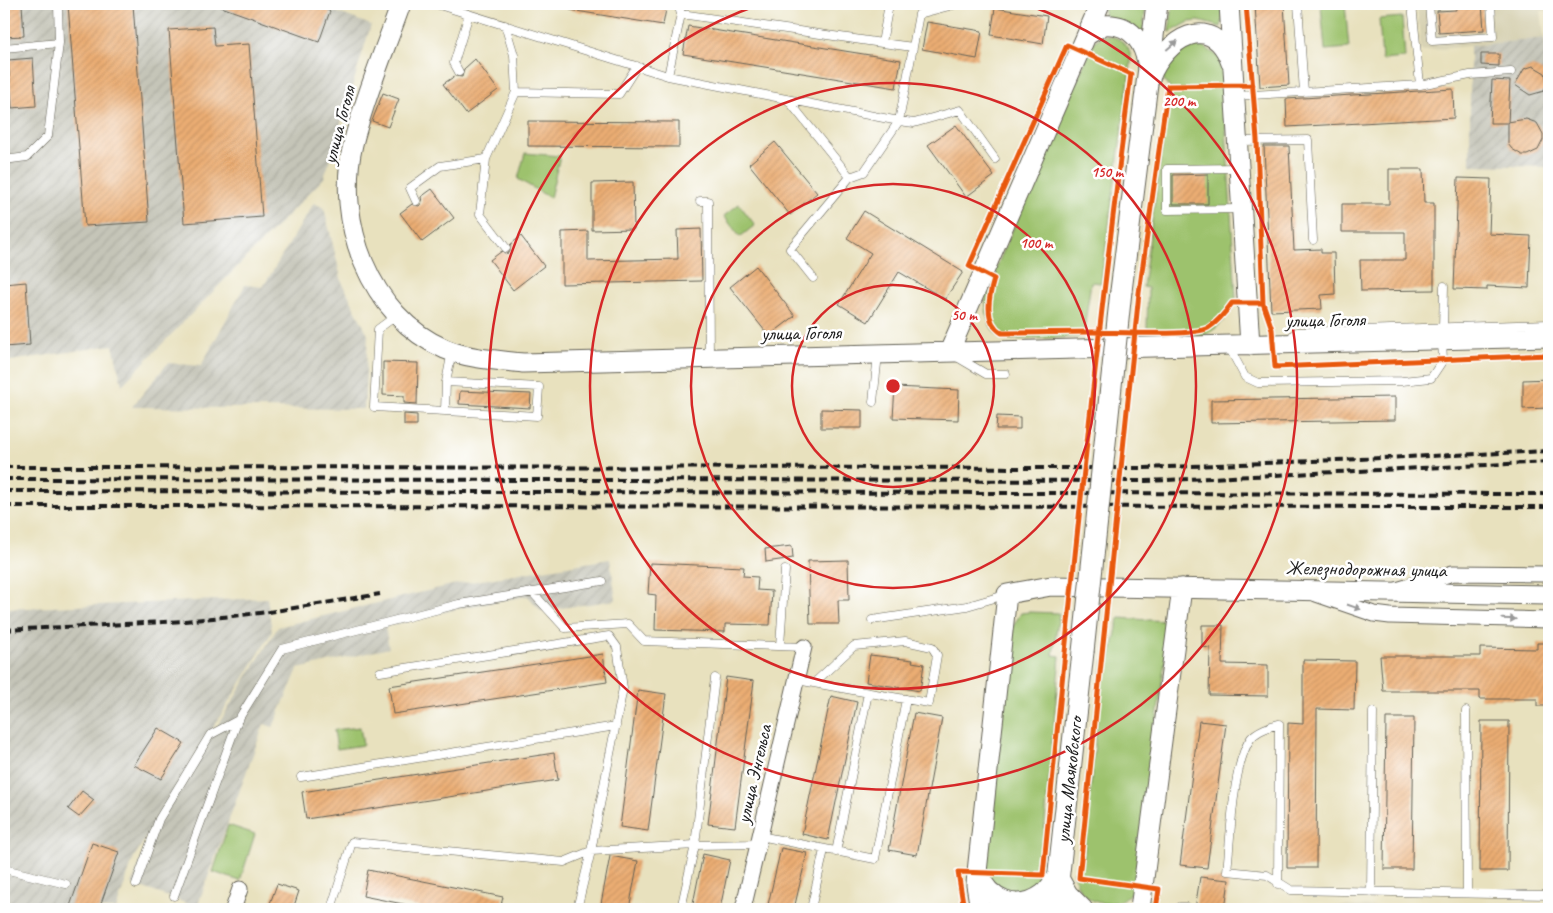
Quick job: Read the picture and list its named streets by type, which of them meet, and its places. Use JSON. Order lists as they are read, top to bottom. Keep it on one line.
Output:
{"streets":{"main road":["улица Маяковского"],"street":["улица Гоголя","Железнодорожная улица","улица Энгельса"]},"rings":["200 m","150 m","100 m","50 m"]}
